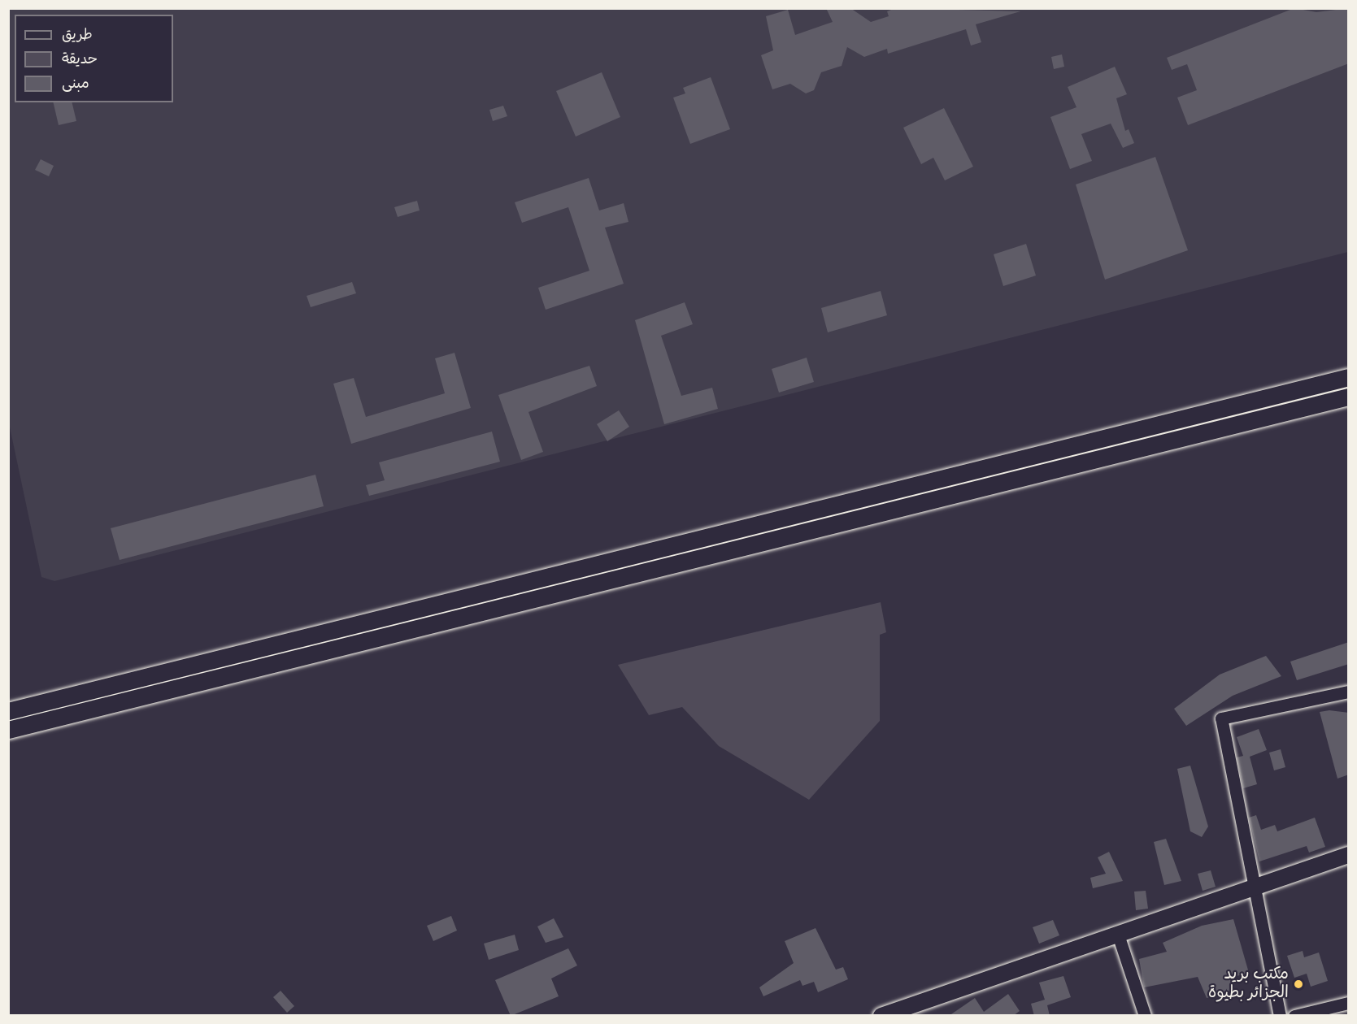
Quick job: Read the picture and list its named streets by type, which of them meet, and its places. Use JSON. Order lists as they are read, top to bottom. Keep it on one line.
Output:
{"places":["مكتب بريد الجزائر بطيوة"],"legend":["طريق","حديقة","مبنى"]}
